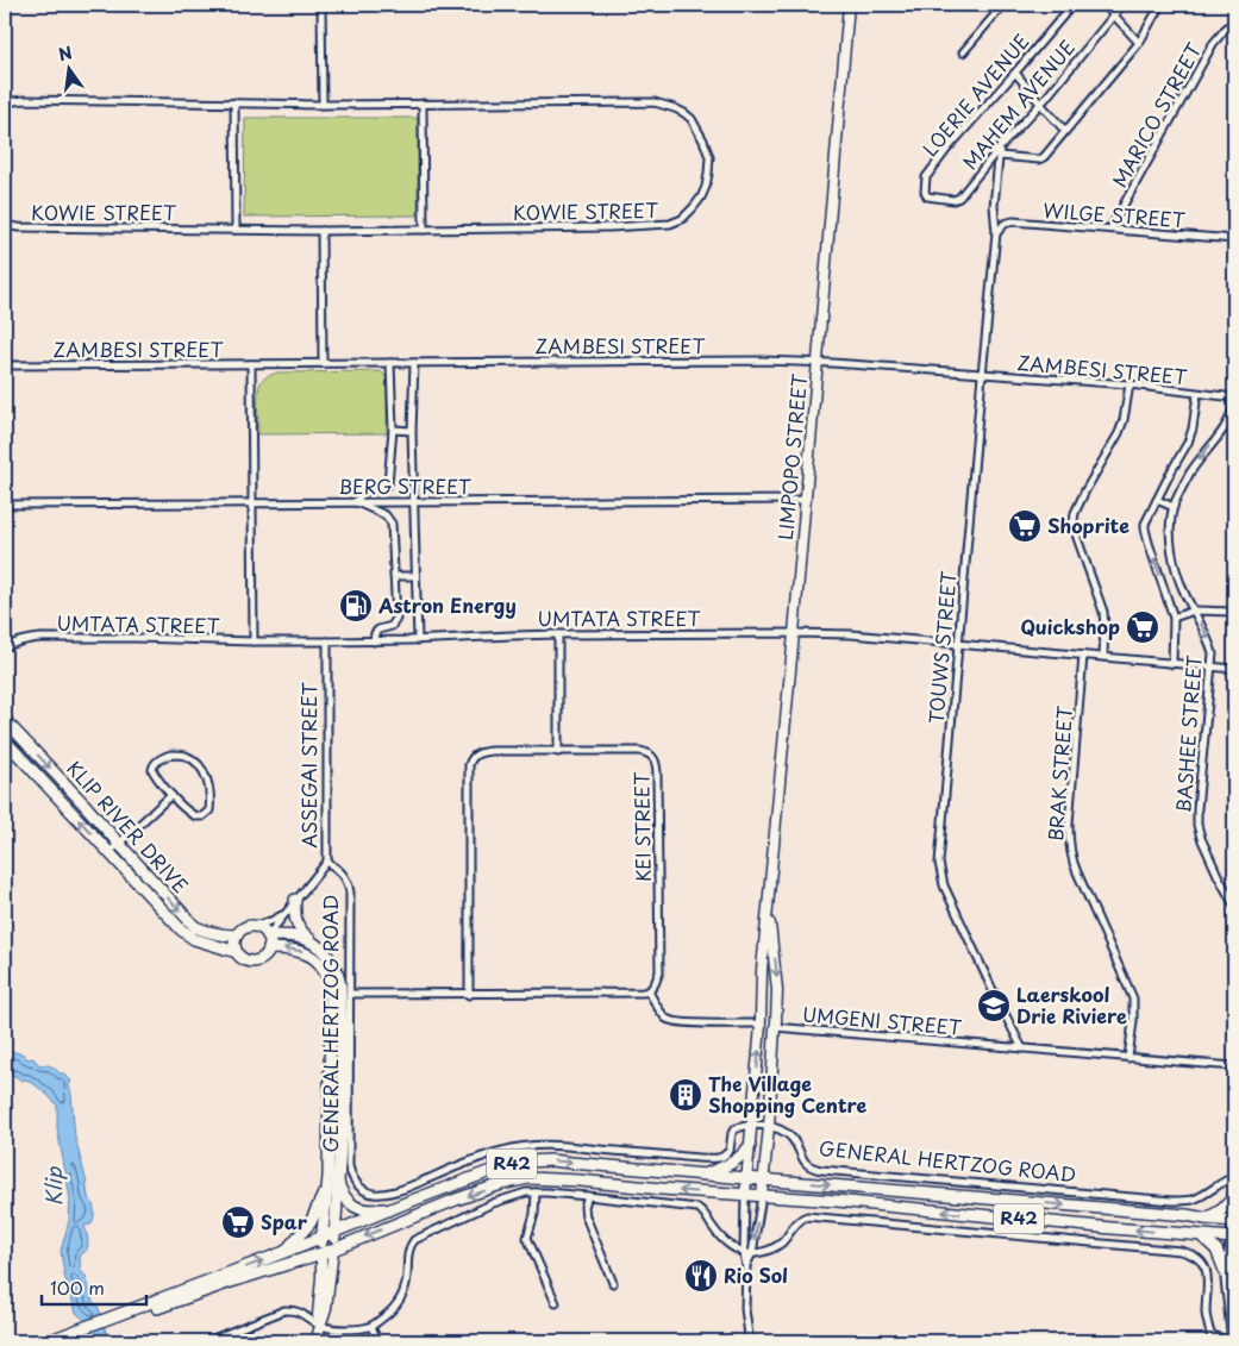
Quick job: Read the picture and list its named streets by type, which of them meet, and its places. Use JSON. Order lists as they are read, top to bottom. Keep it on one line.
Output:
{"streets":{"main road":["KLIP RIVER DRIVE","GENERAL HERTZOG ROAD","R42"],"street":["LOERIE AVENUE","MAHEM AVENUE","MARICO STREET","KOWIE STREET","WILGE STREET","ZAMBESI STREET","LIMPOPO STREET","BERG STREET","UMTATA STREET","TOUWS STREET","BASHEE STREET","ASSEGAI STREET","BRAK STREET","KEI STREET","UMGENI STREET"]},"crossings":[["LOERIE AVENUE","MAHEM AVENUE"],["MAHEM AVENUE","TOUWS STREET"],["MARICO STREET","WILGE STREET"],["WILGE STREET","TOUWS STREET"],["ZAMBESI STREET","LIMPOPO STREET"],["ZAMBESI STREET","TOUWS STREET"],["ZAMBESI STREET","BASHEE STREET"],["LIMPOPO STREET","BERG STREET"],["LIMPOPO STREET","UMTATA STREET"],["LIMPOPO STREET","UMGENI STREET"],["LIMPOPO STREET","GENERAL HERTZOG ROAD"],["UMTATA STREET","TOUWS STREET"],["UMTATA STREET","BASHEE STREET"],["UMTATA STREET","ASSEGAI STREET"],["UMTATA STREET","BRAK STREET"],["TOUWS STREET","UMGENI STREET"],["ASSEGAI STREET","KLIP RIVER DRIVE"],["ASSEGAI STREET","GENERAL HERTZOG ROAD"],["BRAK STREET","UMGENI STREET"]],"water":["Klip"],"places":{"supermarket":["Shoprite","Quickshop","Spar"],"fuel station":["Astron Energy"],"school or university":["Laerskool Drie Riviere"],"building":["The Village Shopping Centre"],"restaurant":["Rio Sol"]},"scale_bar":"100 m","north":"top"}
